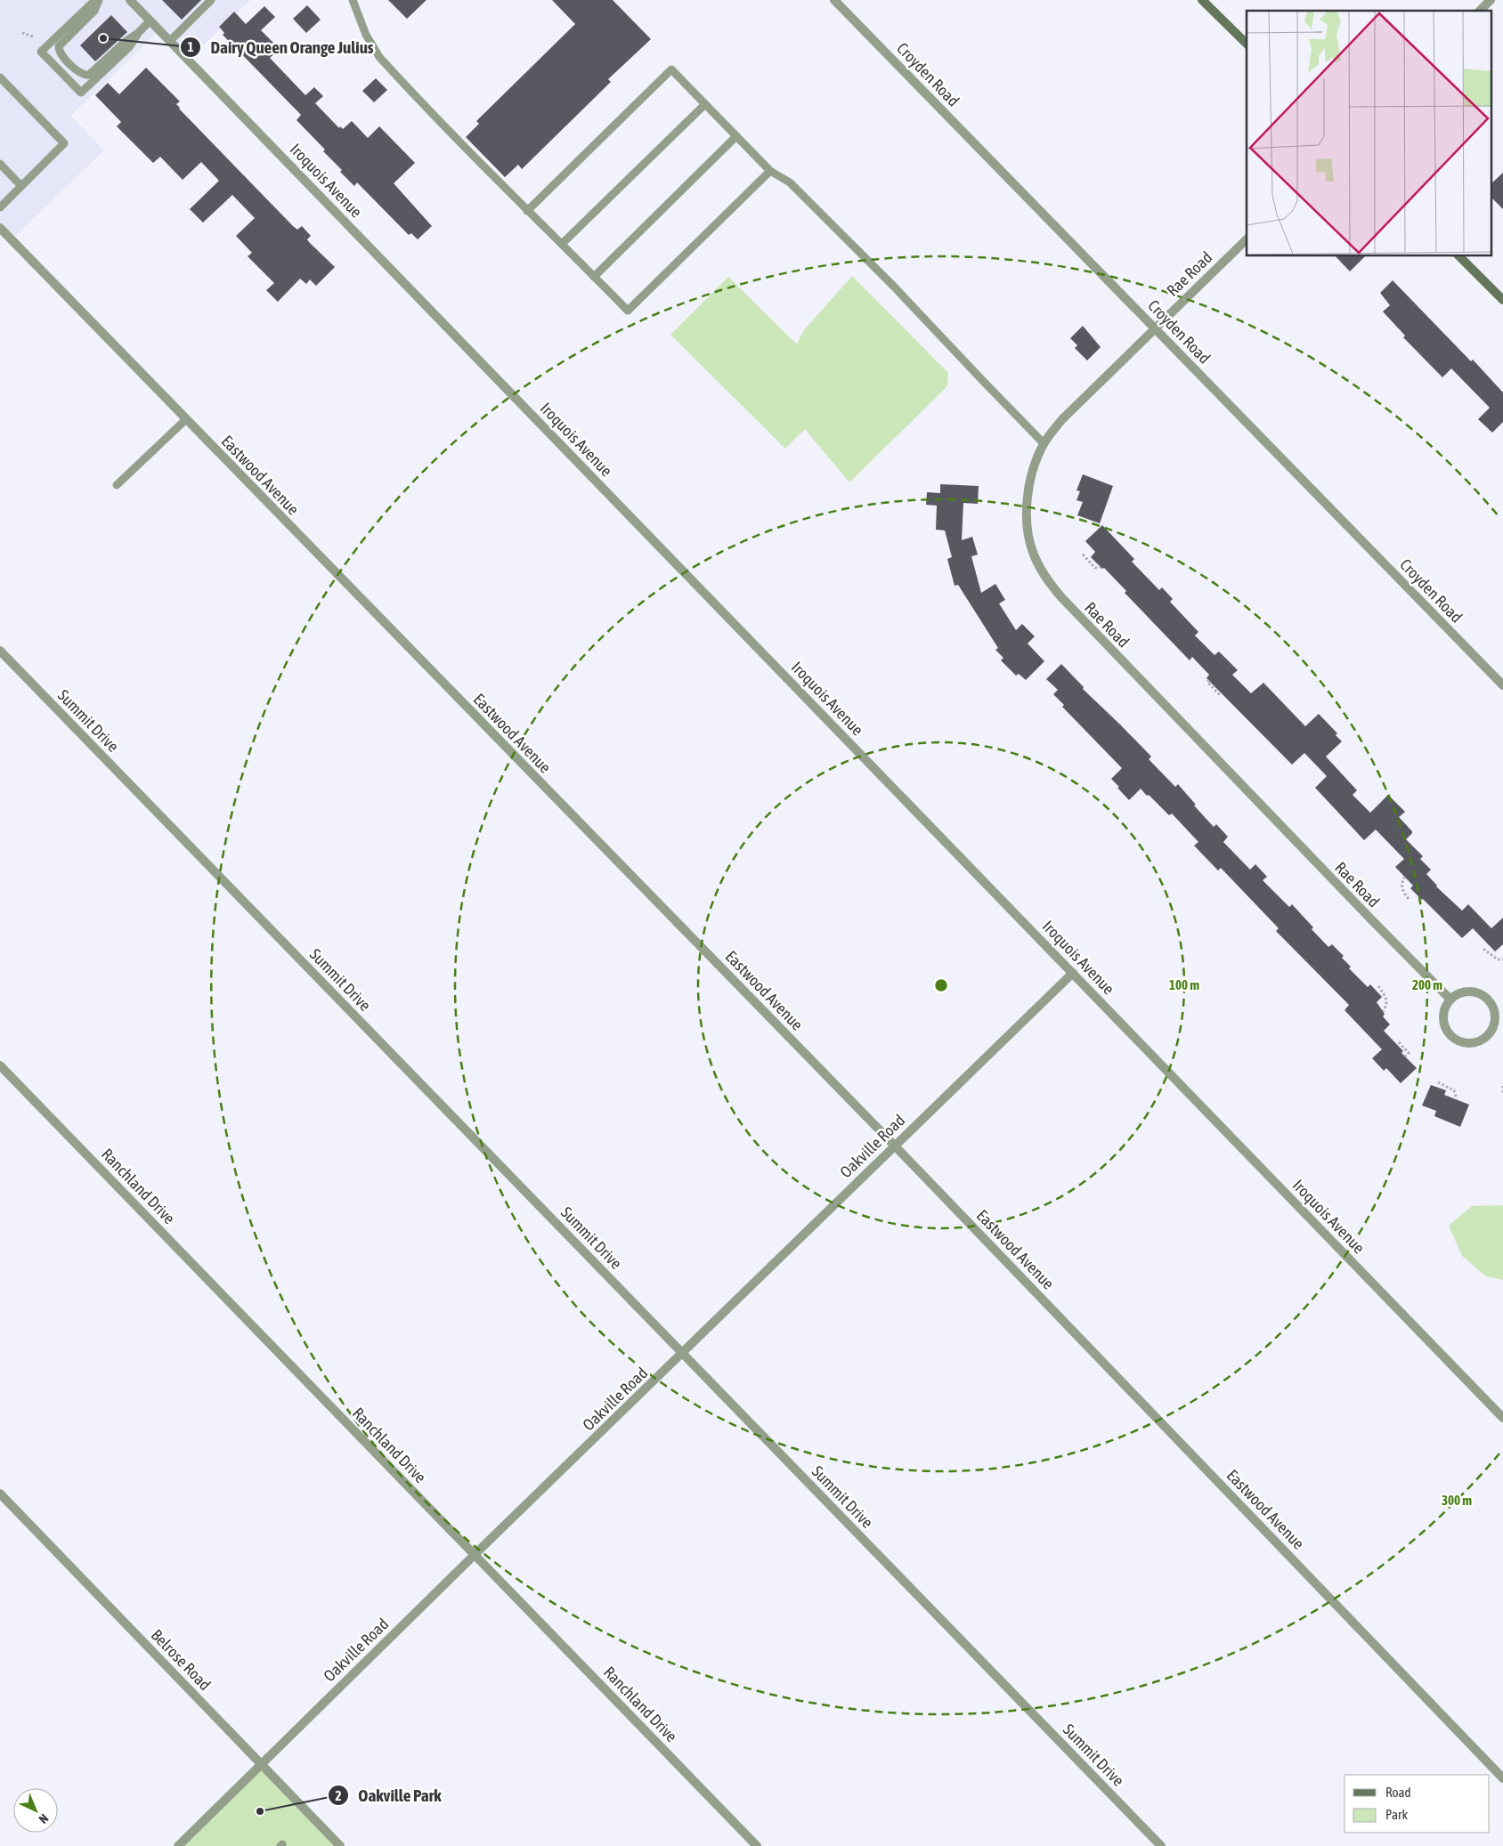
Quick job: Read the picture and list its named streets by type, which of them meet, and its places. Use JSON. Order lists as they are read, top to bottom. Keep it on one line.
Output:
{"streets":{"street":["Croyden Road","Iroquois Avenue","Rae Road","Eastwood Avenue","Summit Drive","Oakville Road","Ranchland Drive","Belrose Road"]},"crossings":[["Croyden Road","Rae Road"],["Iroquois Avenue","Oakville Road"],["Eastwood Avenue","Oakville Road"],["Summit Drive","Oakville Road"],["Oakville Road","Ranchland Drive"],["Oakville Road","Belrose Road"]],"places":["Dairy Queen Orange Julius","Oakville Park"],"legend":["Road","Park"],"north":"bottom right","rings":["100 m","200 m","300 m"]}
